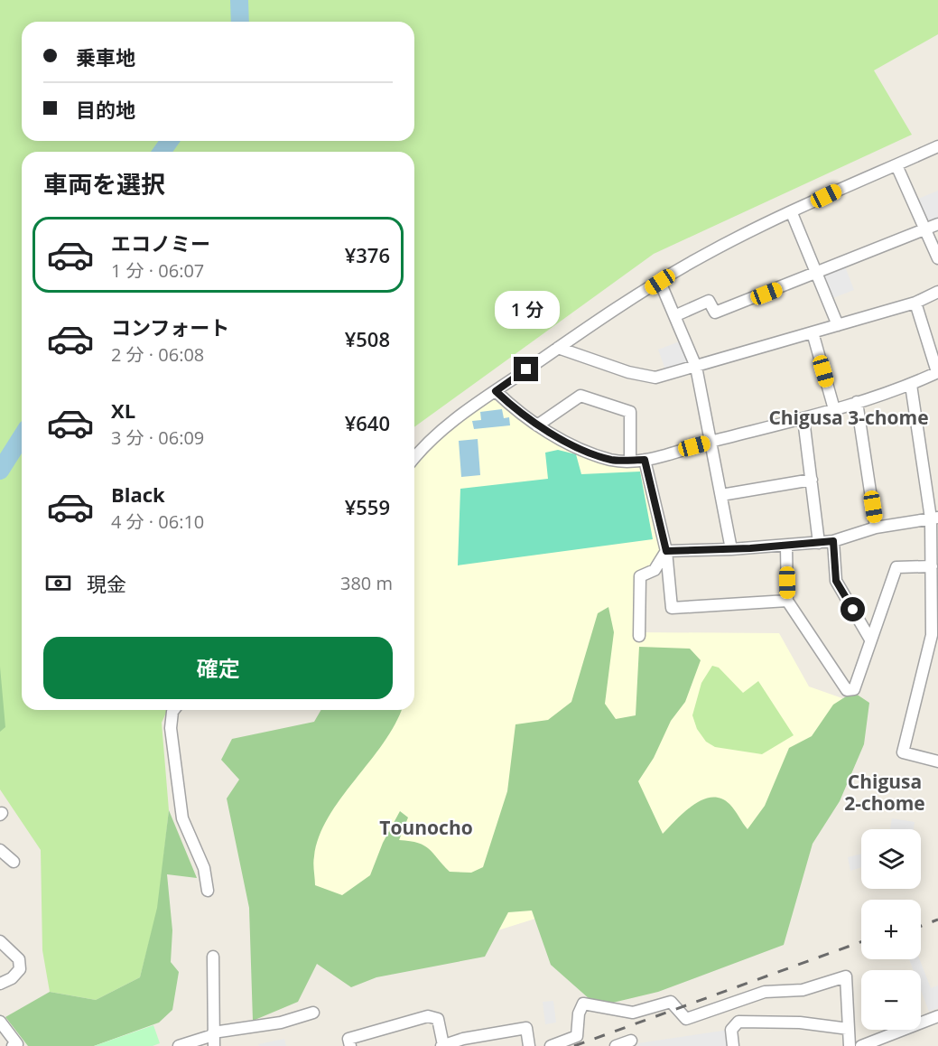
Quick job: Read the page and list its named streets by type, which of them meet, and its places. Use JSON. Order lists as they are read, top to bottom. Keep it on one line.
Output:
{"districts":["Chigusa 3-chome","Chigusa 2-chome","Tounocho"],"page":{"banner":["乗車地","目的地"],"heading":"車両を選択","list":[{"name":"エコノミー","note":"1 分 · 06:07","value":"¥376"},{"name":"コンフォート","note":"2 分 · 06:08","value":"¥508"},{"name":"XL","note":"3 分 · 06:09","value":"¥640"},{"name":"Black","note":"4 分 · 06:10","value":"¥559"}],"bubble":"1 分","pay":["現金","380 m"],"buttons":"確定","map_buttons":["+","−"]}}
